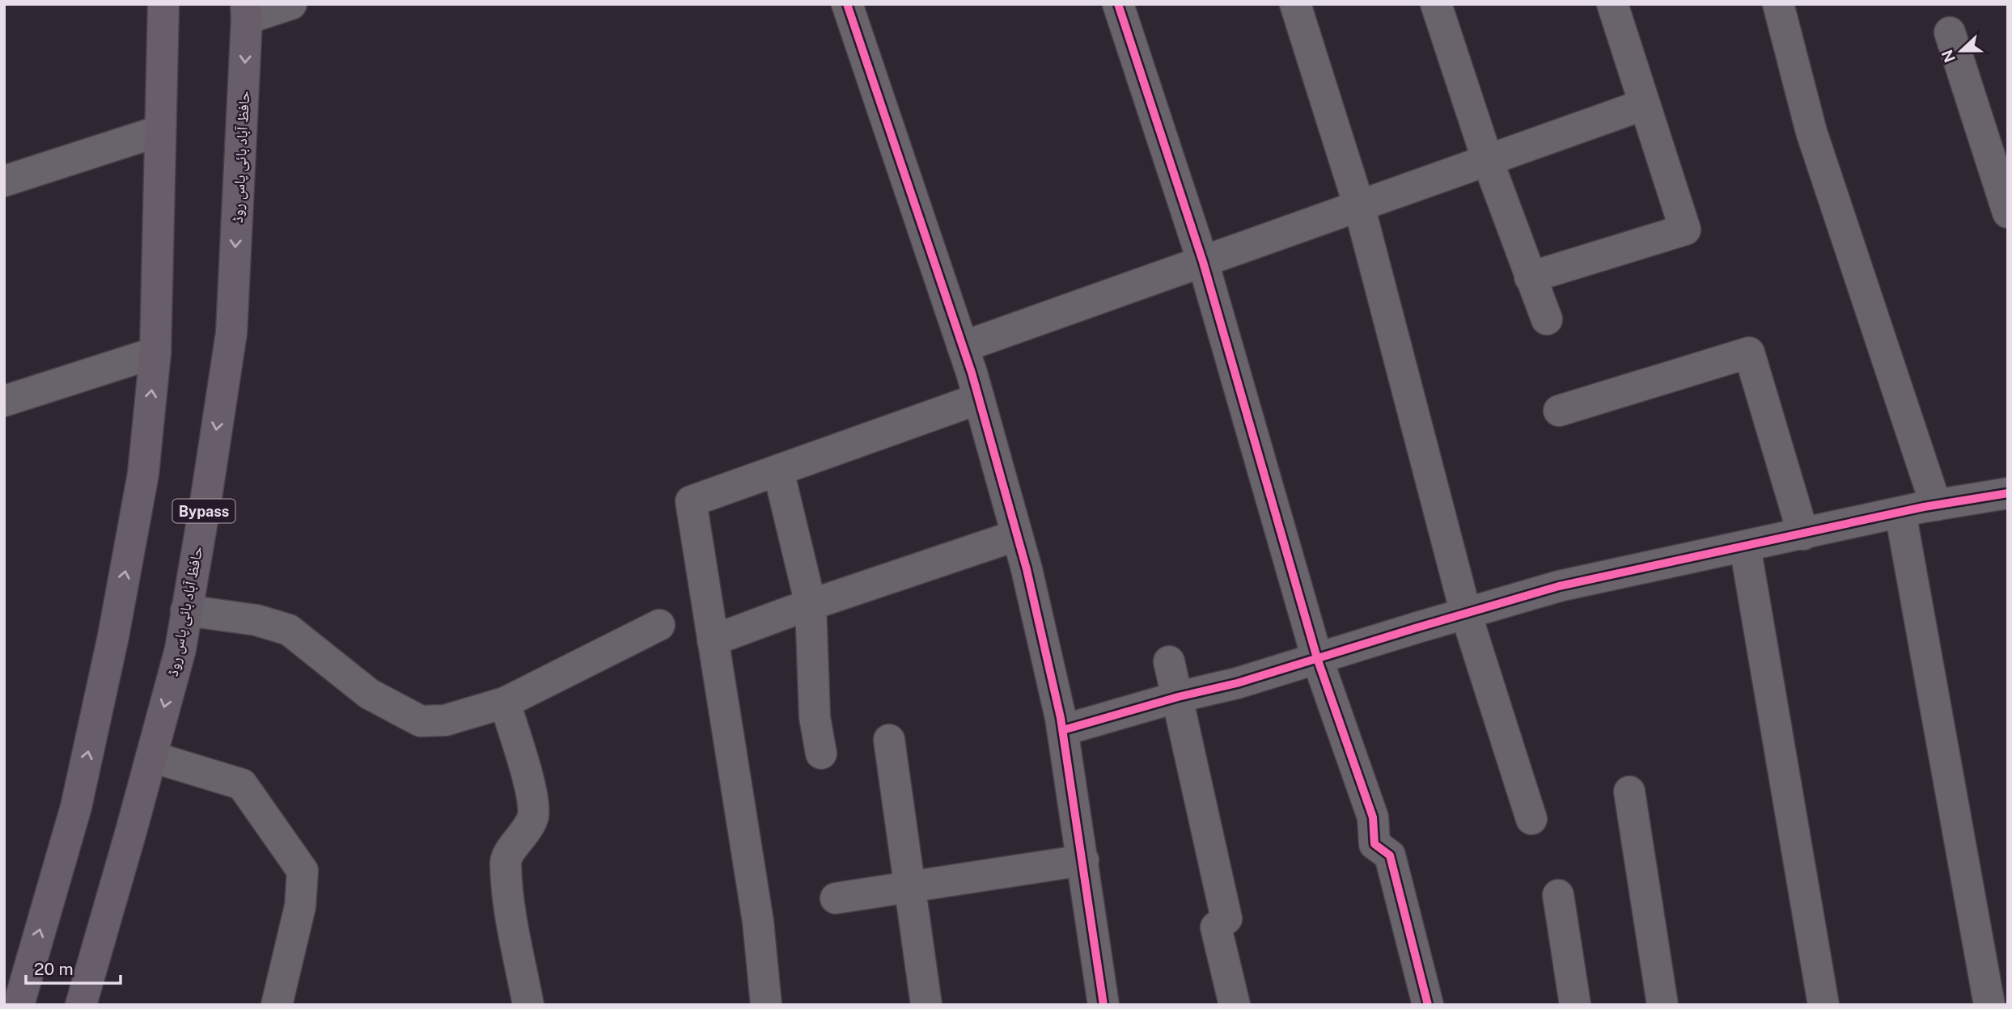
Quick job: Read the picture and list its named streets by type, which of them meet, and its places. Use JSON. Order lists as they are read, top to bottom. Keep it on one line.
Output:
{"streets":{"highway":["حافظ آباد بائی پاس روڈ","Bypass"]},"scale_bar":"20 m","north":"left"}
